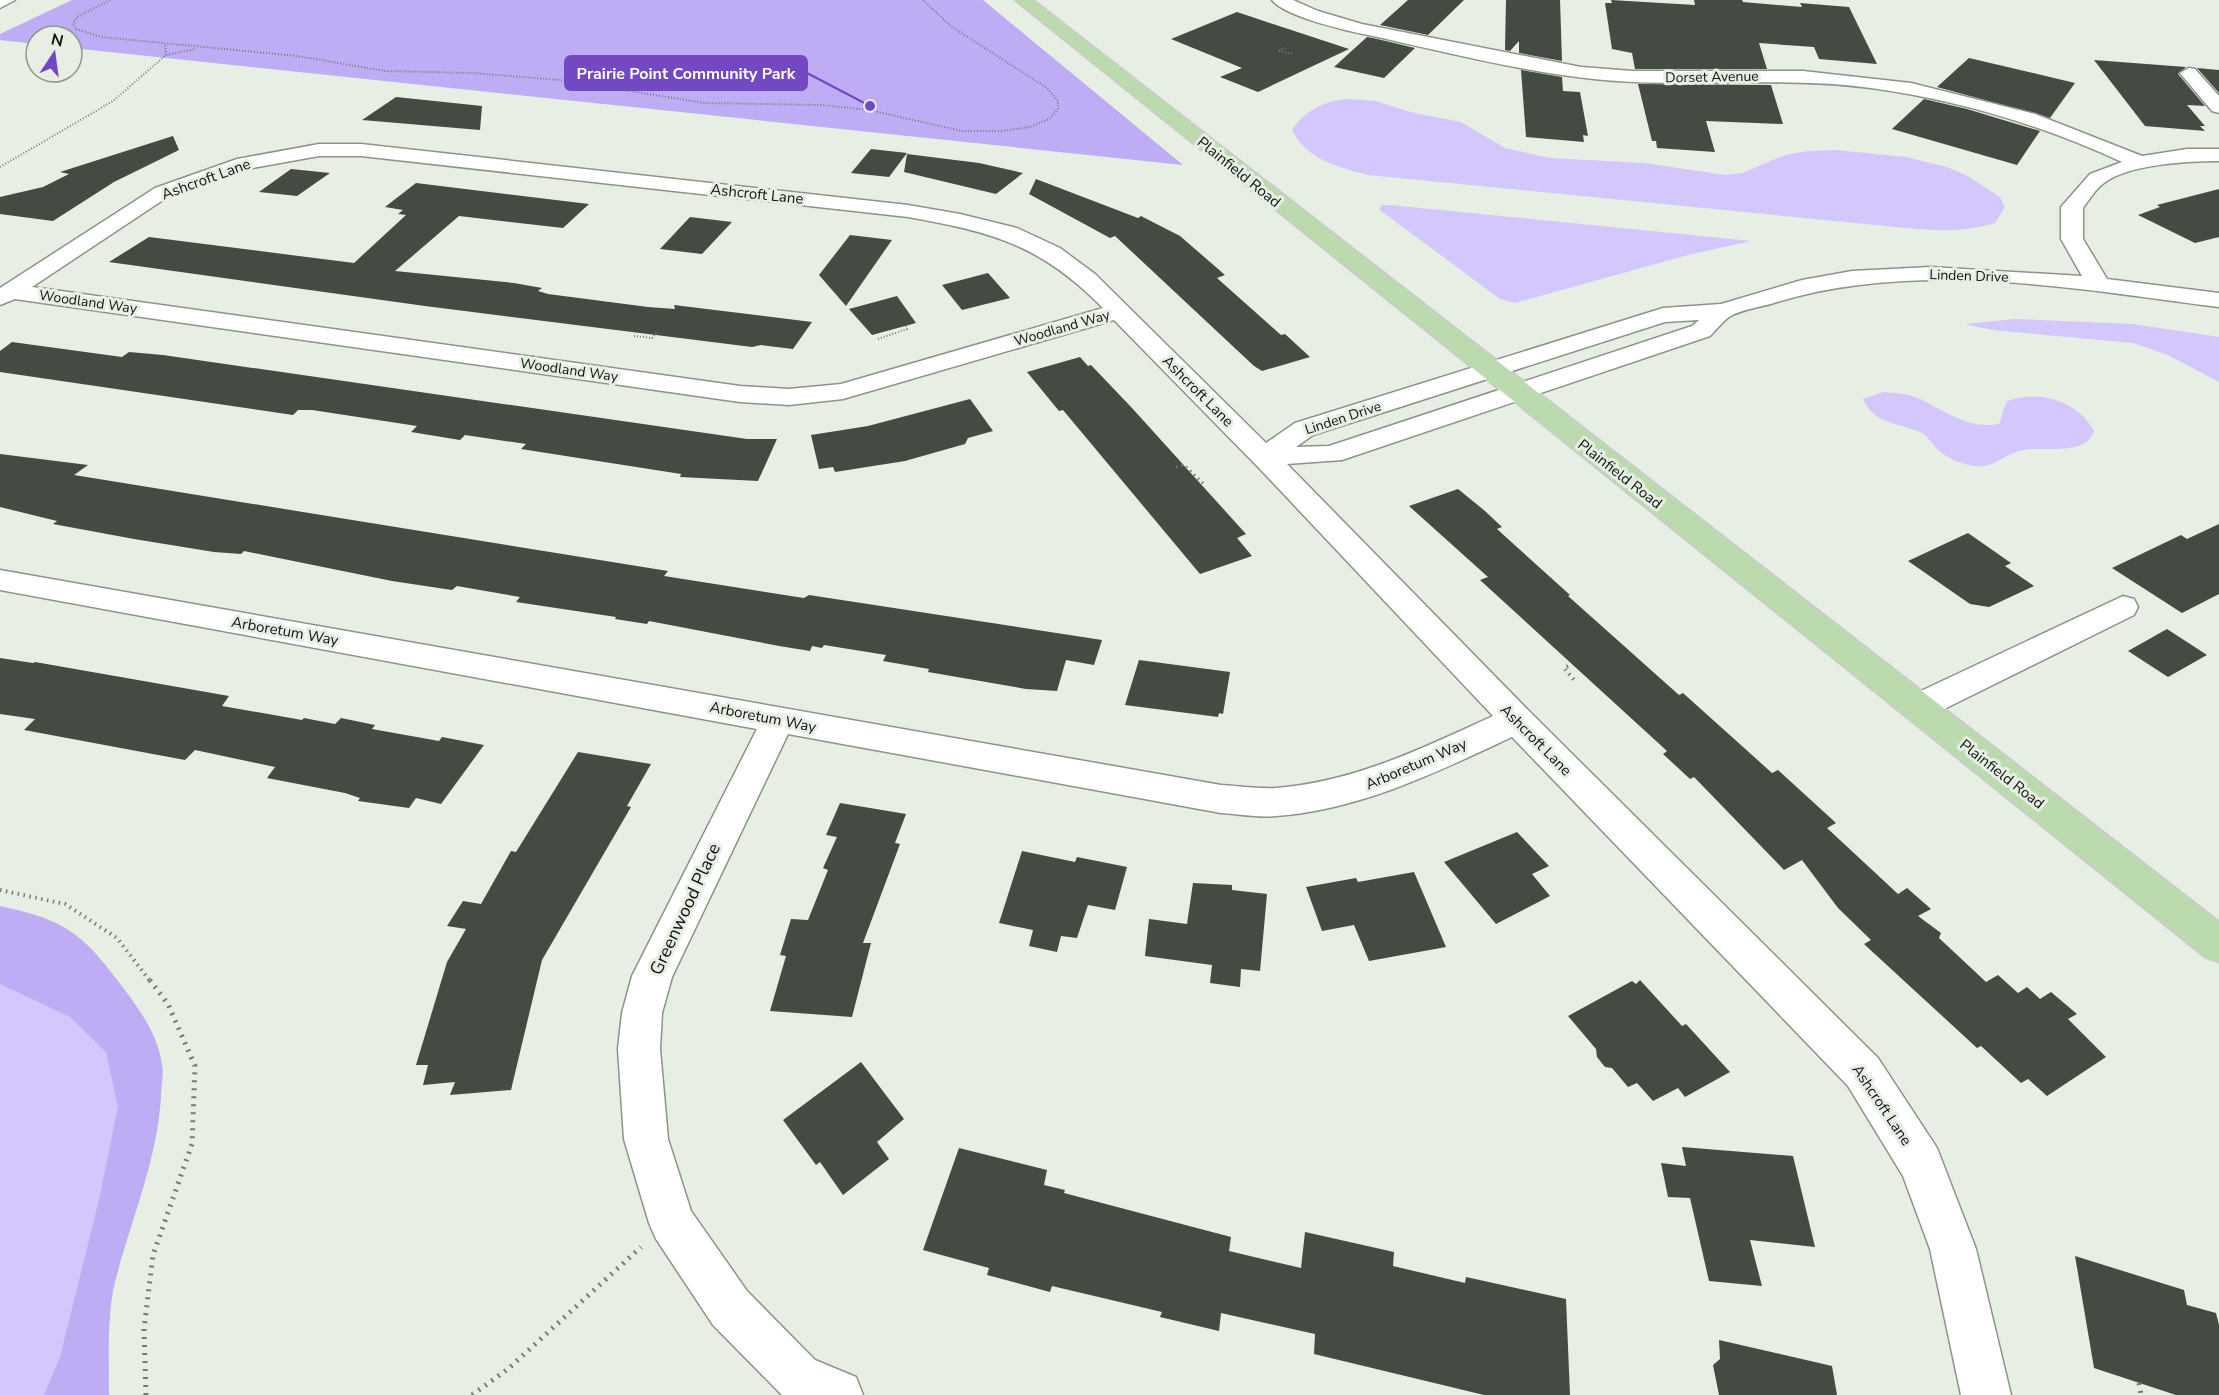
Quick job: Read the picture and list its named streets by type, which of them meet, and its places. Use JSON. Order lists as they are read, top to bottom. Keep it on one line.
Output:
{"streets":{"main road":["Plainfield Road"],"street":["Dorset Avenue","Ashcroft Lane","Linden Drive","Woodland Way","Arboretum Way","Greenwood Place"]},"crossings":[["Plainfield Road","Linden Drive"],["Ashcroft Lane","Linden Drive"],["Ashcroft Lane","Woodland Way"],["Ashcroft Lane","Arboretum Way"],["Arboretum Way","Greenwood Place"]],"places":["Prairie Point Community Park"],"north":"top"}
